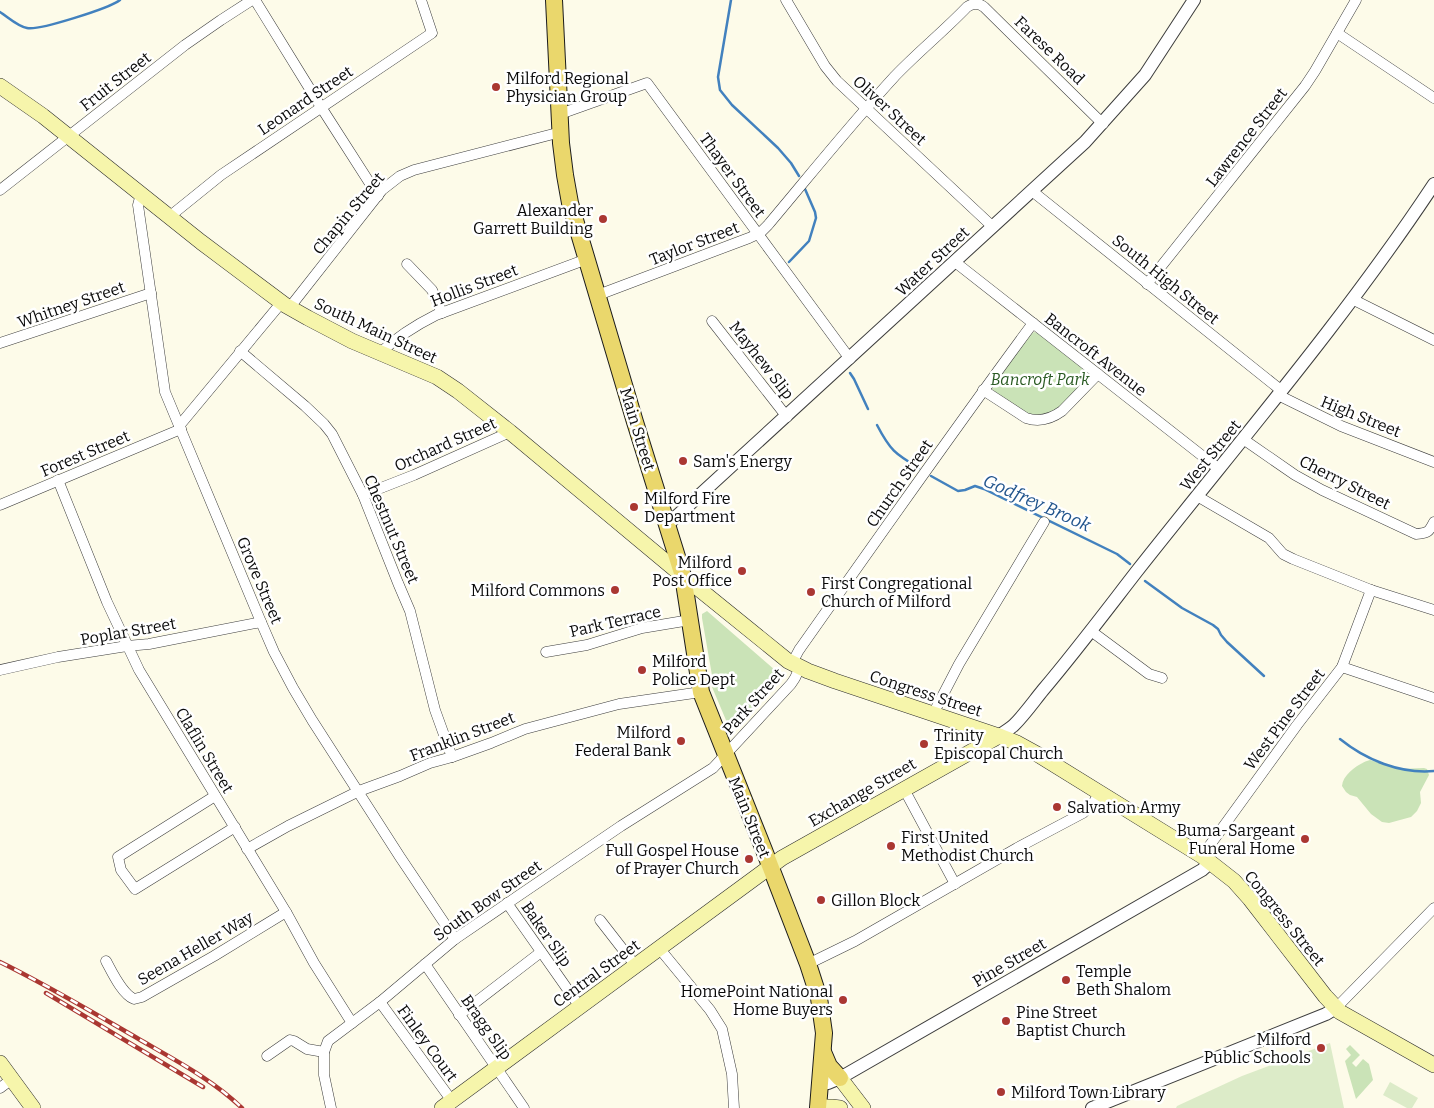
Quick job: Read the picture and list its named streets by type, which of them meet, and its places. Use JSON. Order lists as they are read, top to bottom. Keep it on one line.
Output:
{"streets":{"main road":["South Main Street","Main Street","Congress Street","Exchange Street","Central Street"],"street":["Farese Road","Fruit Street","Leonard Street","Oliver Street","Lawrence Street","Thayer Street","Chapin Street","Taylor Street","Water Street","South High Street","Hollis Street","Whitney Street","Bancroft Avenue","Mayhew Slip","High Street","Orchard Street","Forest Street","West Street","Cherry Street","Church Street","Chestnut Street","Grove Street","Park Terrace","Poplar Street","Park Street","West Pine Street","Franklin Street","Claflin Street","South Bow Street","Baker Slip","Seena Heller Way","Pine Street","Bragg Slip","Finley Court"]},"crossings":[["Farese Road","Oliver Street"],["Farese Road","Taylor Street"],["Farese Road","Water Street"],["Fruit Street","South Main Street"],["Leonard Street","South Main Street"],["Oliver Street","Taylor Street"],["Oliver Street","Water Street"],["Lawrence Street","South High Street"],["Thayer Street","Taylor Street"],["Thayer Street","Water Street"],["Thayer Street","Main Street"],["Chapin Street","South Main Street"],["Chapin Street","Main Street"],["Chapin Street","Forest Street"],["Taylor Street","Main Street"],["Water Street","South High Street"],["Water Street","Bancroft Avenue"],["Water Street","Mayhew Slip"],["Water Street","Main Street"],["South High Street","High Street"],["South High Street","West Street"],["Hollis Street","South Main Street"],["Hollis Street","Main Street"],["Whitney Street","Grove Street"],["South Main Street","Main Street"],["South Main Street","Orchard Street"],["South Main Street","Forest Street"],["South Main Street","Grove Street"],["South Main Street","Congress Street"],["Bancroft Avenue","West Street"],["Bancroft Avenue","Church Street"],["High Street","West Street"],["Main Street","Park Terrace"],["Main Street","Congress Street"],["Main Street","Park Street"],["Main Street","Franklin Street"],["Main Street","Exchange Street"],["Main Street","South Bow Street"],["Main Street","Pine Street"],["Main Street","Central Street"],["Orchard Street","Chestnut Street"],["Forest Street","Chestnut Street"],["Forest Street","Grove Street"],["Forest Street","Claflin Street"],["West Street","Cherry Street"],["West Street","Congress Street"],["West Street","Exchange Street"],["Church Street","Congress Street"],["Church Street","Park Street"],["Chestnut Street","Franklin Street"],["Grove Street","Poplar Street"],["Grove Street","Franklin Street"],["Grove Street","South Bow Street"],["Poplar Street","Claflin Street"],["Congress Street","Park Street"],["Congress Street","West Pine Street"],["Congress Street","Exchange Street"],["Congress Street","Pine Street"],["Park Street","South Bow Street"],["West Pine Street","Pine Street"],["Franklin Street","Claflin Street"],["Claflin Street","South Bow Street"],["Claflin Street","Seena Heller Way"],["Exchange Street","Central Street"],["South Bow Street","Baker Slip"],["South Bow Street","Bragg Slip"],["South Bow Street","Finley Court"],["Baker Slip","Central Street"],["Central Street","Bragg Slip"],["Central Street","Finley Court"]],"water":["Godfrey Brook"],"parks":["Bancroft Park"],"places":["Milford Regional Physician Group","Alexander Garrett Building","Sam's Energy","Milford Fire Department","Milford Post Office","Milford Commons","First Congregational Church of Milford","Milford Police Dept","Milford Federal Bank","Trinity Episcopal Church","Salvation Army","Buma-Sargeant Funeral Home","First United Methodist Church","Full Gospel House of Prayer Church","Gillon Block","Temple Beth Shalom","HomePoint National Home Buyers","Pine Street Baptist Church","Milford Public Schools","Milford Town Library"]}
